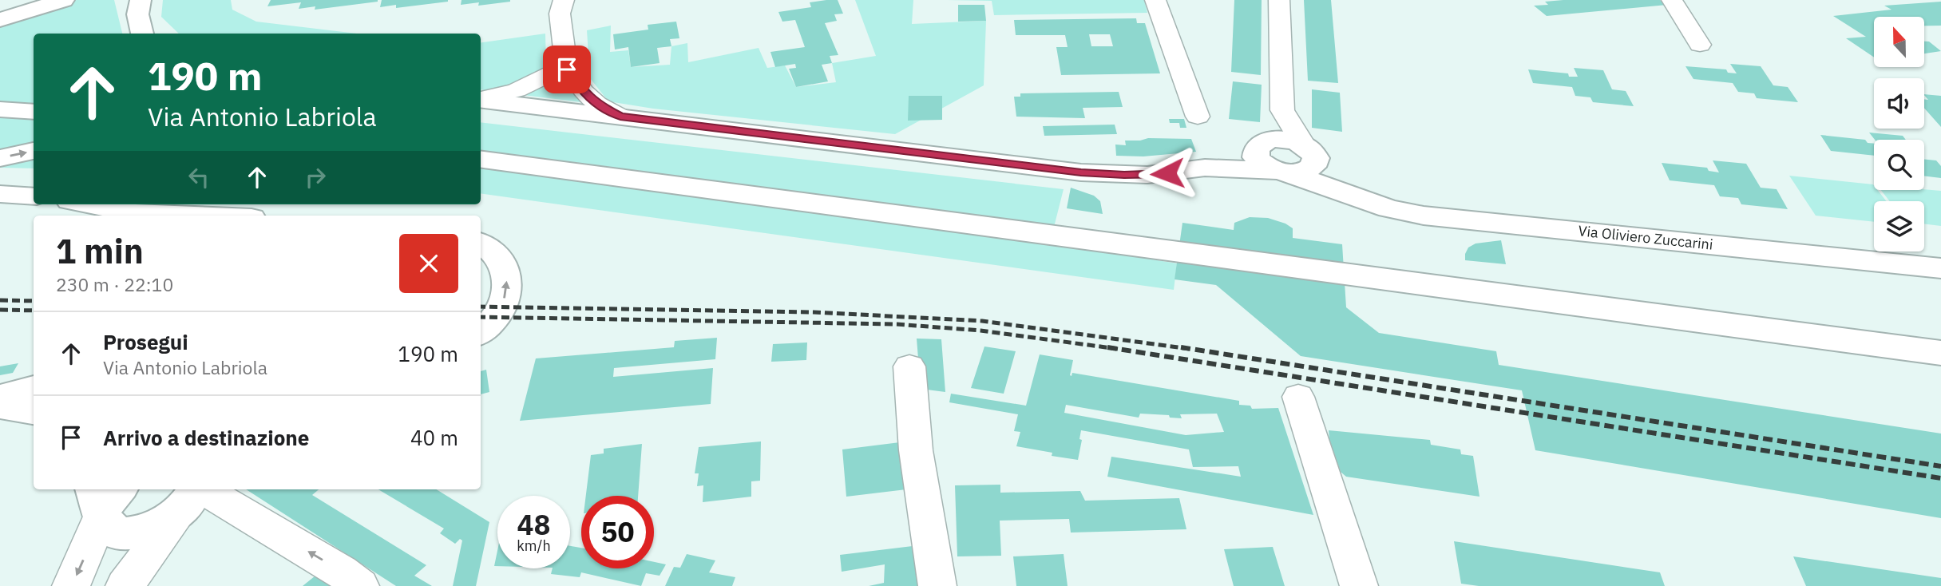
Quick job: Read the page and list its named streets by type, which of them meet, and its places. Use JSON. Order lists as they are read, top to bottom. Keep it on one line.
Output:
{"streets":{"main road":["Via Oliviero Zuccarini"]},"north":"top","page":{"turn":["190 m","Via Antonio Labriola"],"heading":["1 min","230 m · 22:10"],"list":[{"name":"Prosegui","note":"Via Antonio Labriola","value":"190 m"},{"name":"Arrivo a destinazione","value":"40 m"}],"speed":"48 km/h","limit":"50"}}
